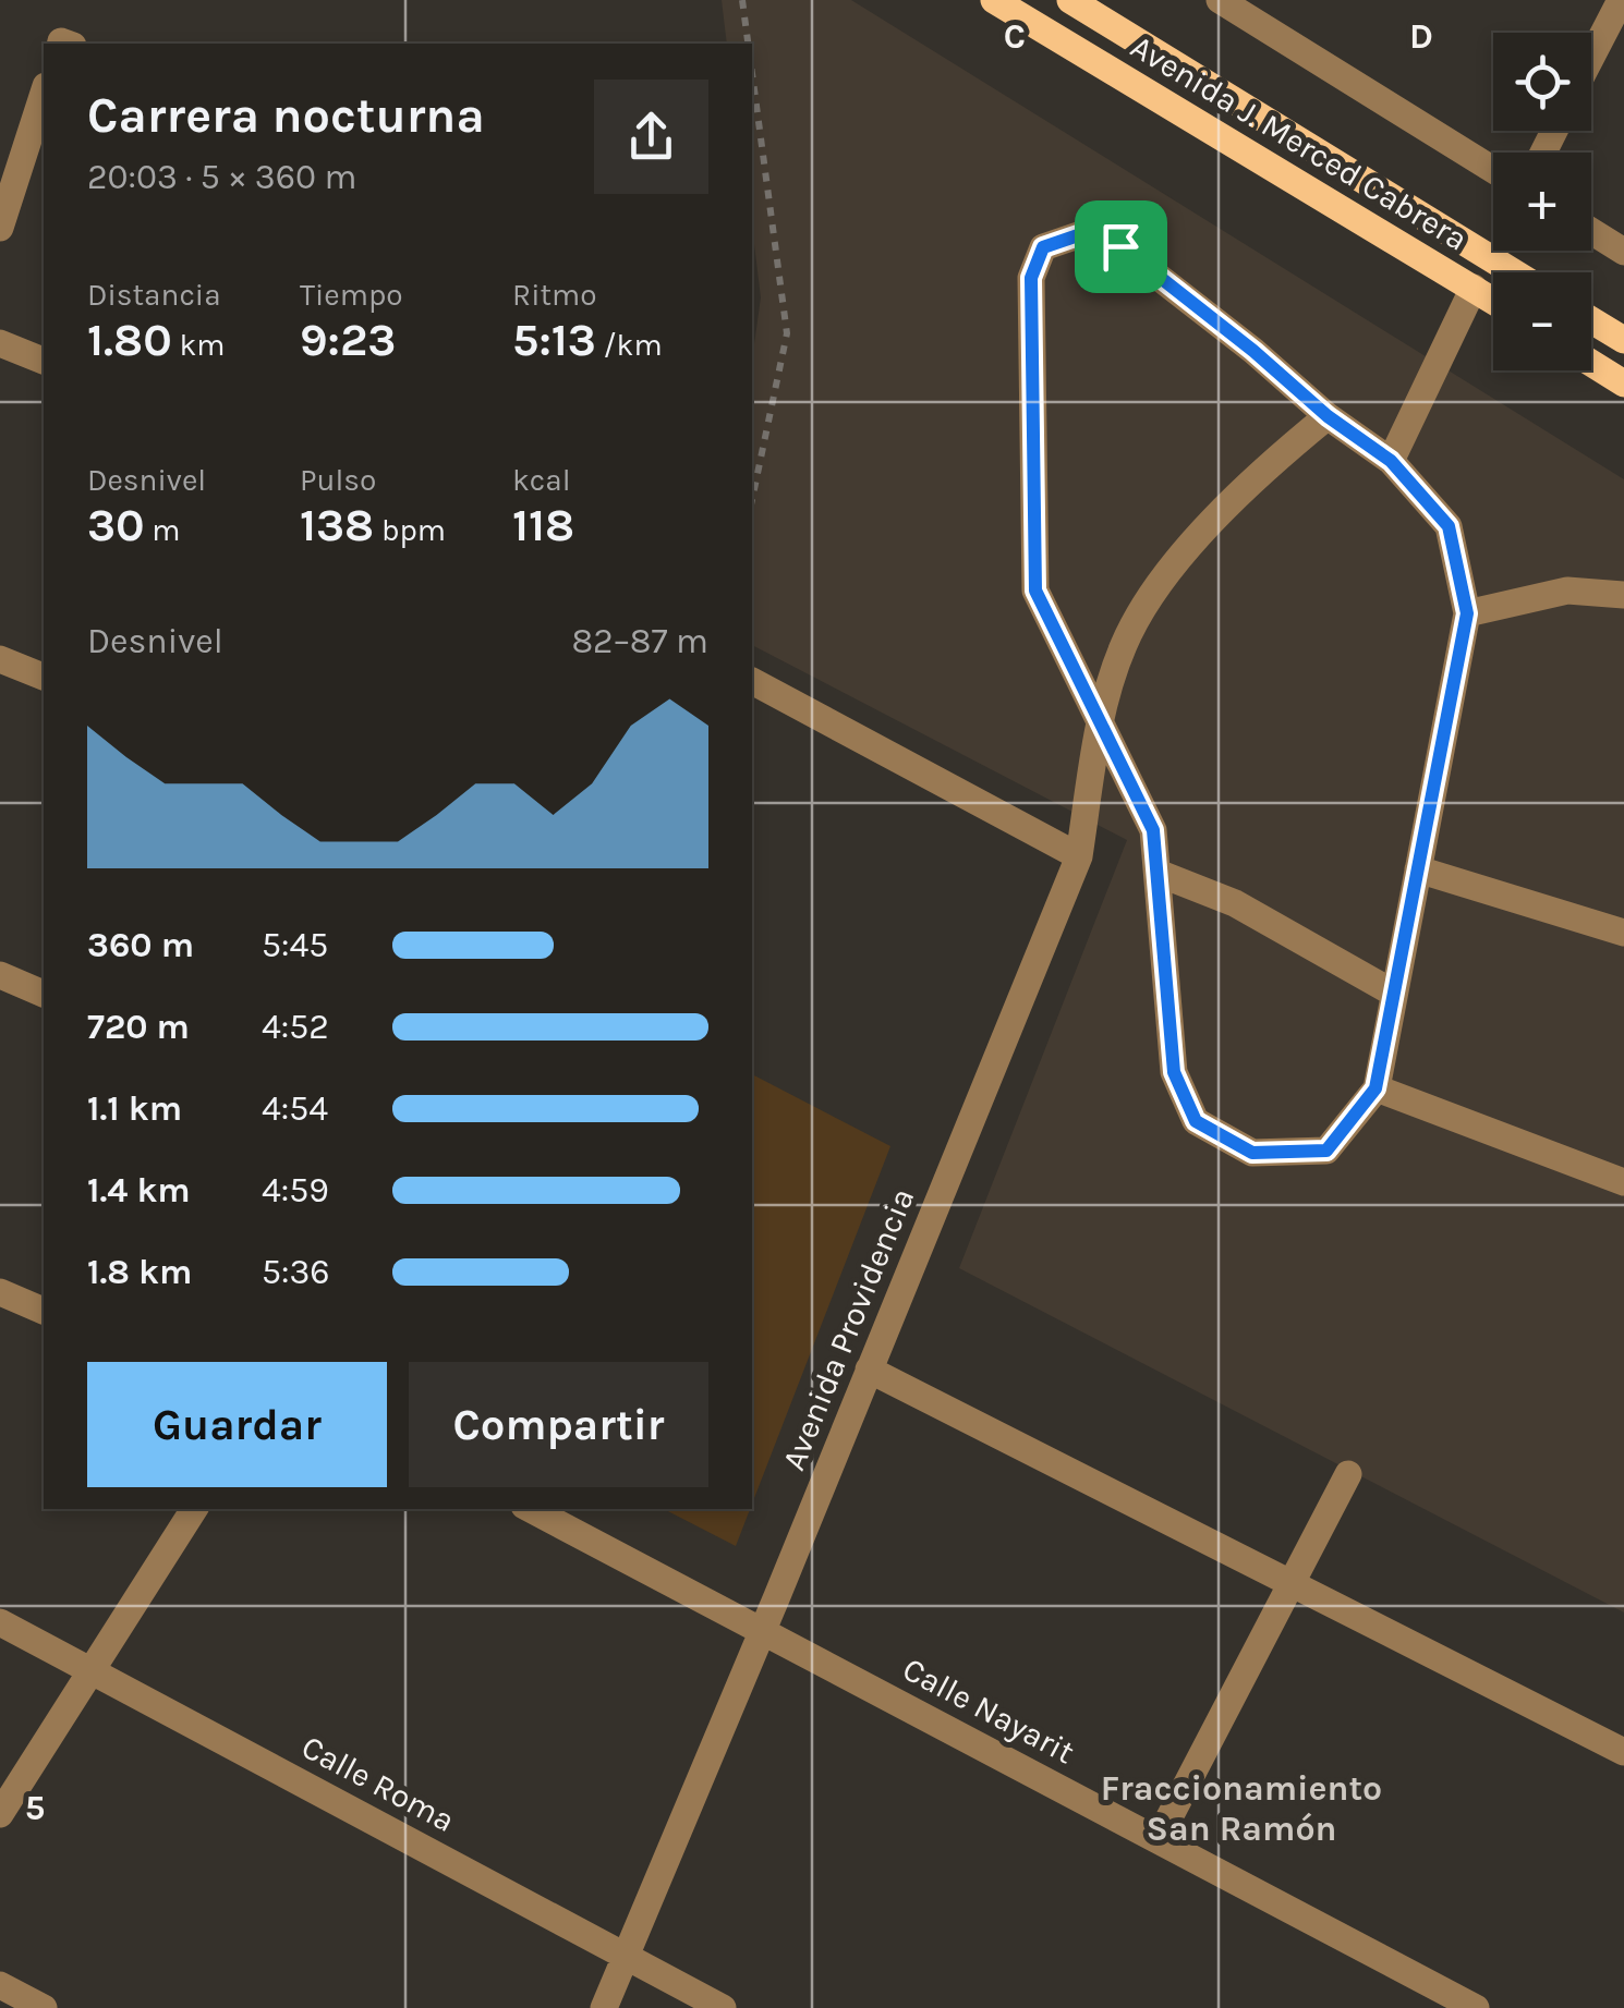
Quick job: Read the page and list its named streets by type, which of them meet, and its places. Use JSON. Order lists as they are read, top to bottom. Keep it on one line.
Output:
{"streets":{"main road":["Avenida J. Merced Cabrera"],"street":["Avenida Providencia","Calle Nayarit","Calle Roma"]},"crossings":[["Avenida Providencia","Calle Nayarit"],["Avenida Providencia","Calle Roma"]],"districts":["Fraccionamiento San Ramón"],"page":{"map_buttons":["+","−"],"heading":["Carrera nocturna","20:03 · 5 × 360 m"],"stats":[["Distancia","1.80 km"],["Tiempo","9:23"],["Ritmo","5:13 /km"],["Desnivel","30 m"],["Pulso","138 bpm"],["kcal","118"]],"chart":["Desnivel","82–87 m"],"list":[{"name":"360 m","note":"5:45"},{"name":"720 m","note":"4:52"},{"name":"1.1 km","note":"4:54"},{"name":"1.4 km","note":"4:59"},{"name":"1.8 km","note":"5:36"}],"buttons":["Guardar","Compartir"]},"grid":{"columns":["C","D"],"rows":["5"]}}
